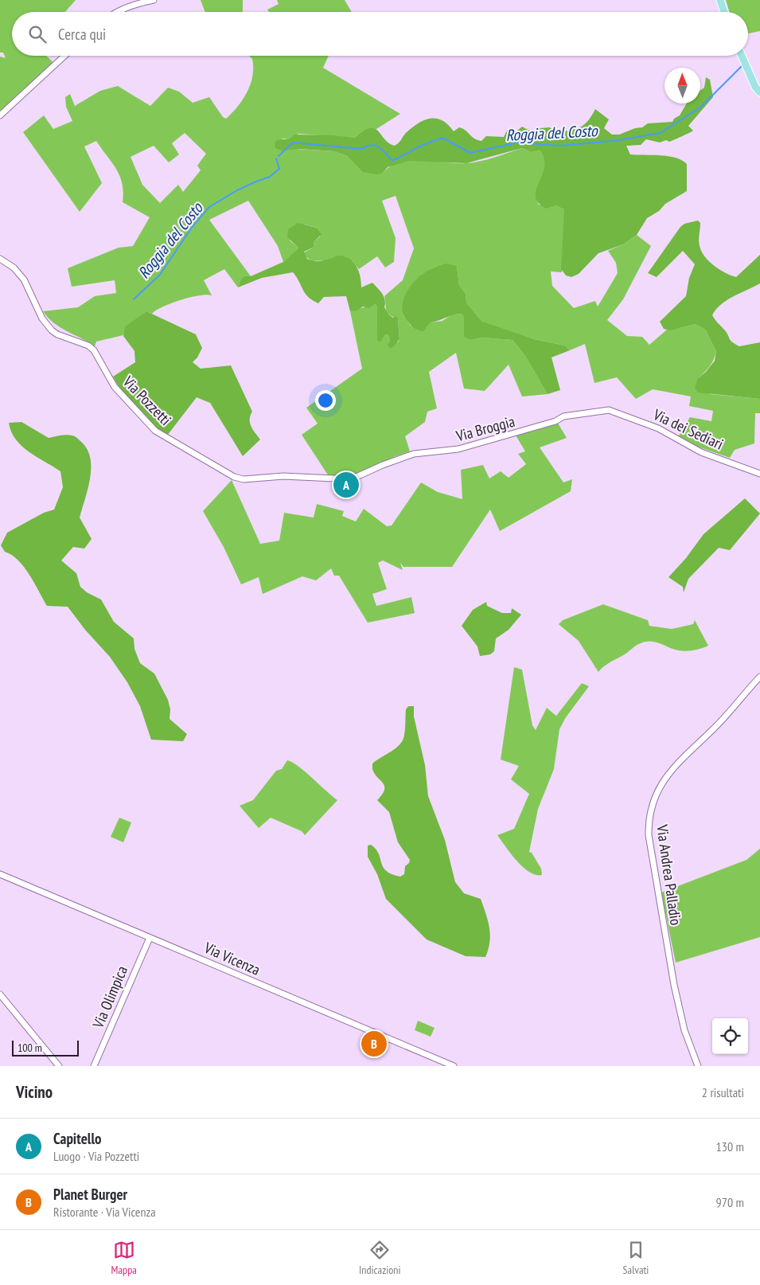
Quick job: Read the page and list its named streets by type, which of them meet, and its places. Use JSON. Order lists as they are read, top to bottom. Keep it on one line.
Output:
{"streets":{"street":["Via Pozzetti","Via Broggia","Via dei Sediari","Via Andrea Palladio","Via Vicenza","Via Olimpica"]},"crossings":[["Via Pozzetti","Via Broggia"],["Via Broggia","Via dei Sediari"],["Via Vicenza","Via Olimpica"]],"water":["Roggia del Costo"],"scale_bar":"100 m","north":"top","page":{"search":"Cerca qui","pins":["A","B"],"scale":"100 m","heading":["Vicino","2 risultati"],"list":[{"mark":"A","name":"Capitello","note":"Luogo · Via Pozzetti","value":"130 m"},{"mark":"B","name":"Planet Burger","note":"Ristorante · Via Vicenza","value":"970 m"}],"nav":["Mappa","Indicazioni","Salvati"]}}
